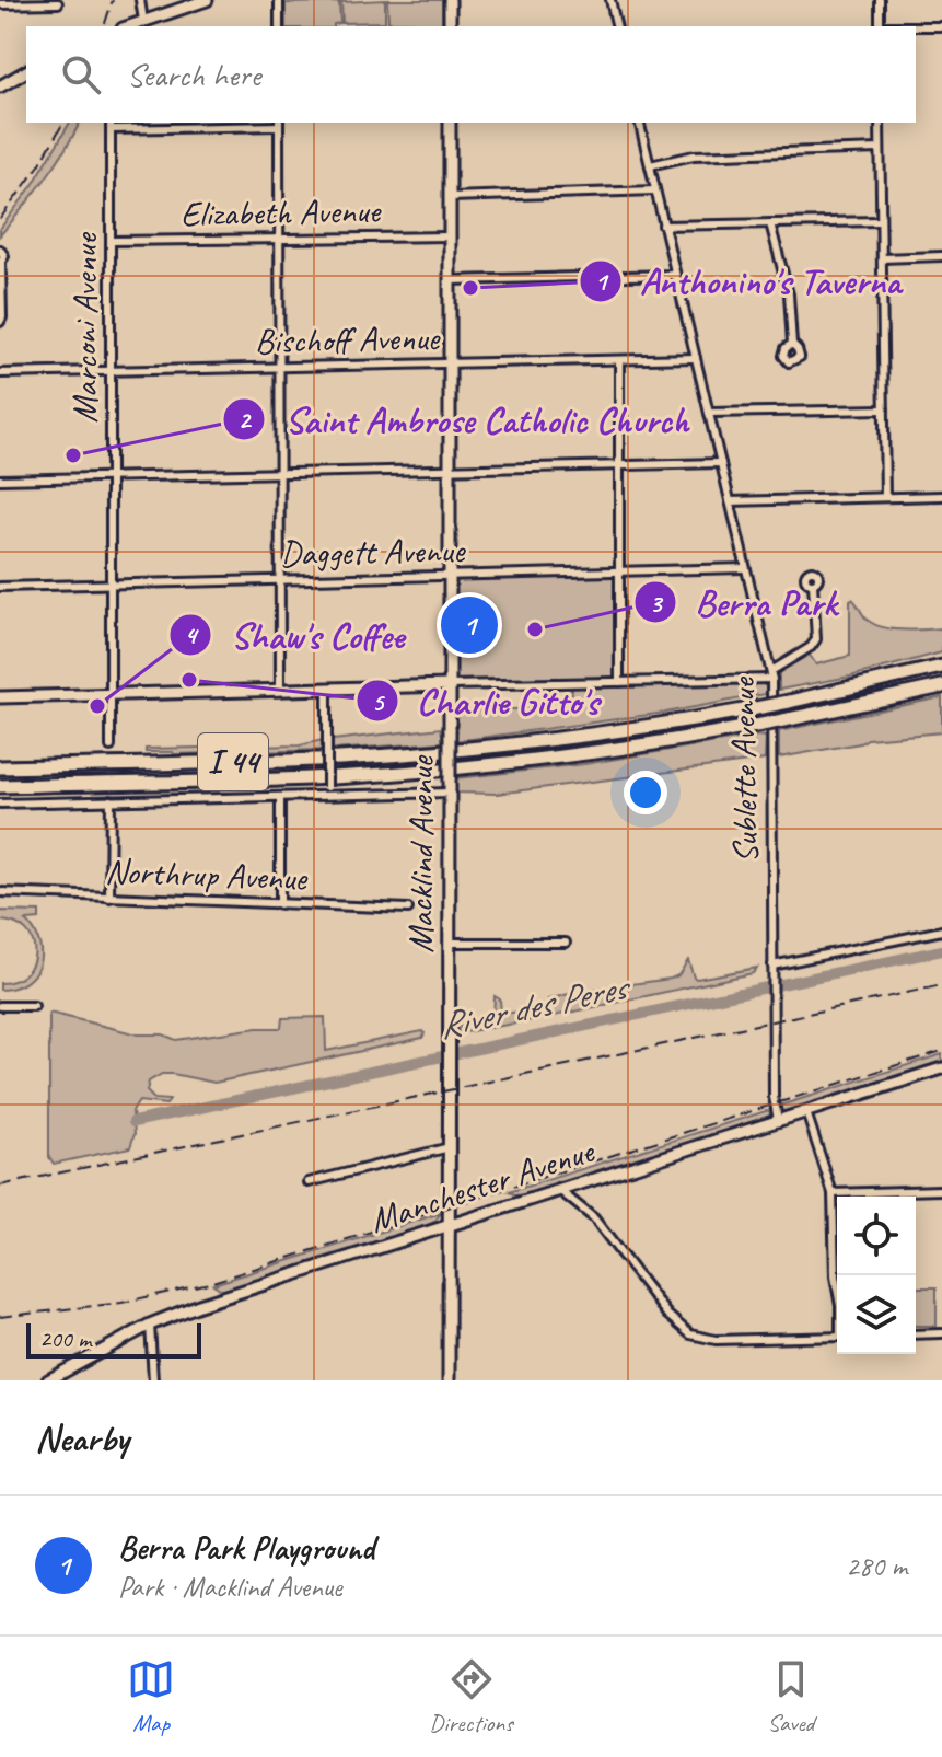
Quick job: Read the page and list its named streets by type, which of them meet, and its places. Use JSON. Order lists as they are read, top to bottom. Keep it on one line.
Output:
{"streets":{"highway":["I 44"],"street":["Elizabeth Avenue","Marconi Avenue","Bischoff Avenue","Daggett Avenue","Sublette Avenue","Macklind Avenue","Northrup Avenue","Manchester Avenue"]},"crossings":[["Elizabeth Avenue","Marconi Avenue"],["Elizabeth Avenue","Macklind Avenue"],["Marconi Avenue","Bischoff Avenue"],["Marconi Avenue","Daggett Avenue"],["Bischoff Avenue","Sublette Avenue"],["Bischoff Avenue","Macklind Avenue"],["Daggett Avenue","Sublette Avenue"],["Daggett Avenue","Macklind Avenue"],["Sublette Avenue","Manchester Avenue"],["Macklind Avenue","Manchester Avenue"]],"water":["River des Peres"],"places":["Anthonino's Taverna","Saint Ambrose Catholic Church","Berra Park","Charlie Gitto's","Shaw's Coffee"],"scale_bar":"200 m","page":{"search":"Search here","pins":"1","scale":"200 m","heading":"Nearby","list":[{"mark":"1","name":"Berra Park Playground","note":"Park · Macklind Avenue","value":"280 m"}],"nav":["Map","Directions","Saved"]}}
